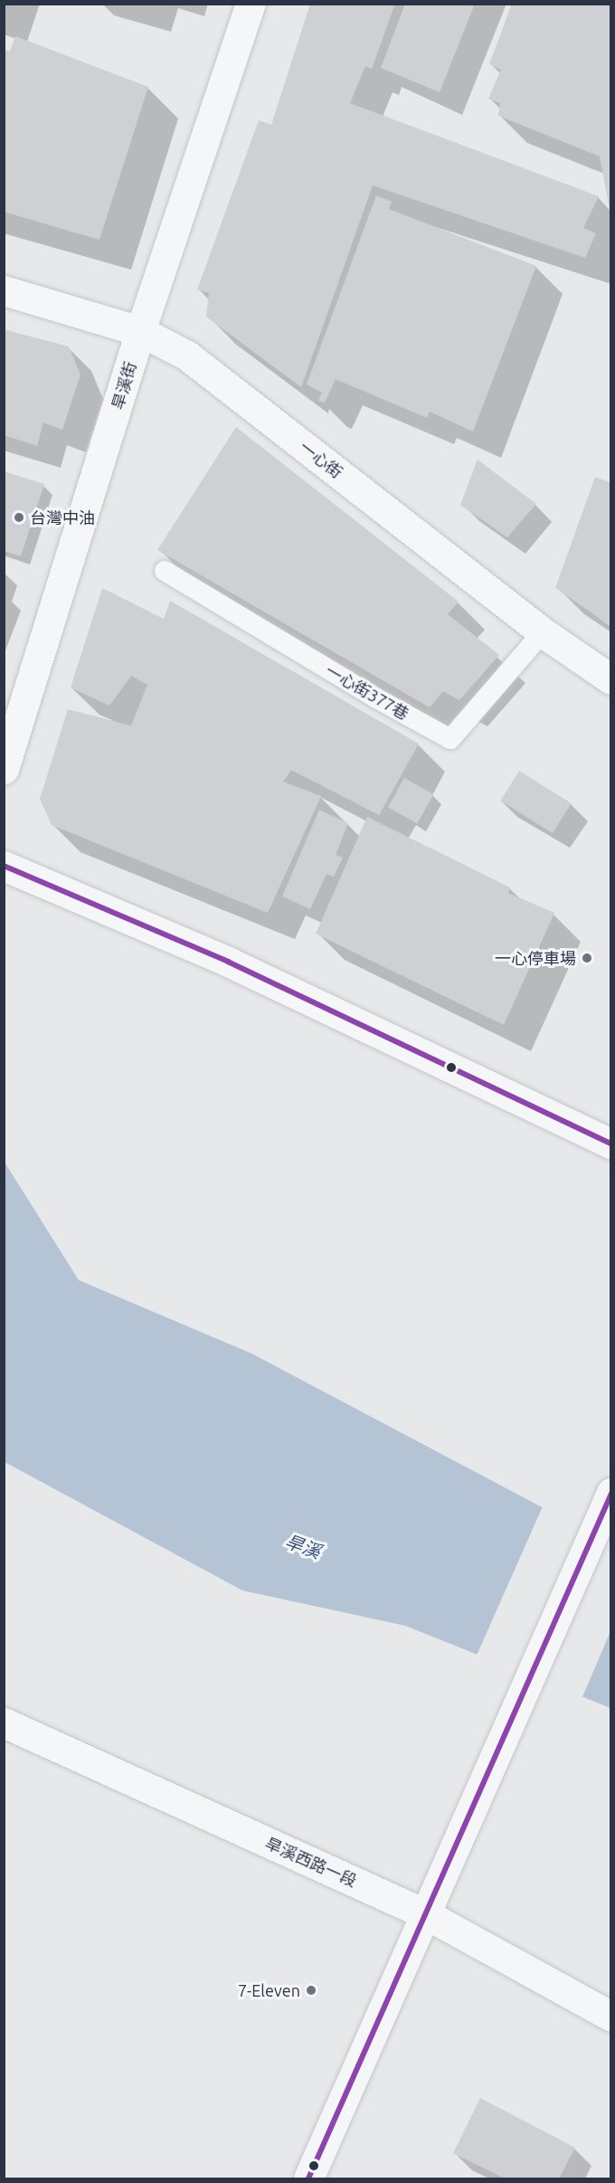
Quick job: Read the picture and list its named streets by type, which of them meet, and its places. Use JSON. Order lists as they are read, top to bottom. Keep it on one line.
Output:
{"streets":{"street":["旱溪街","一心街","旱溪西路一段"],"lane":["一心街377巷"]},"crossings":[["旱溪街","一心街"],["一心街","一心街377巷"]],"water":["旱溪"],"places":["台灣中油","一心停車場","7-Eleven"]}
